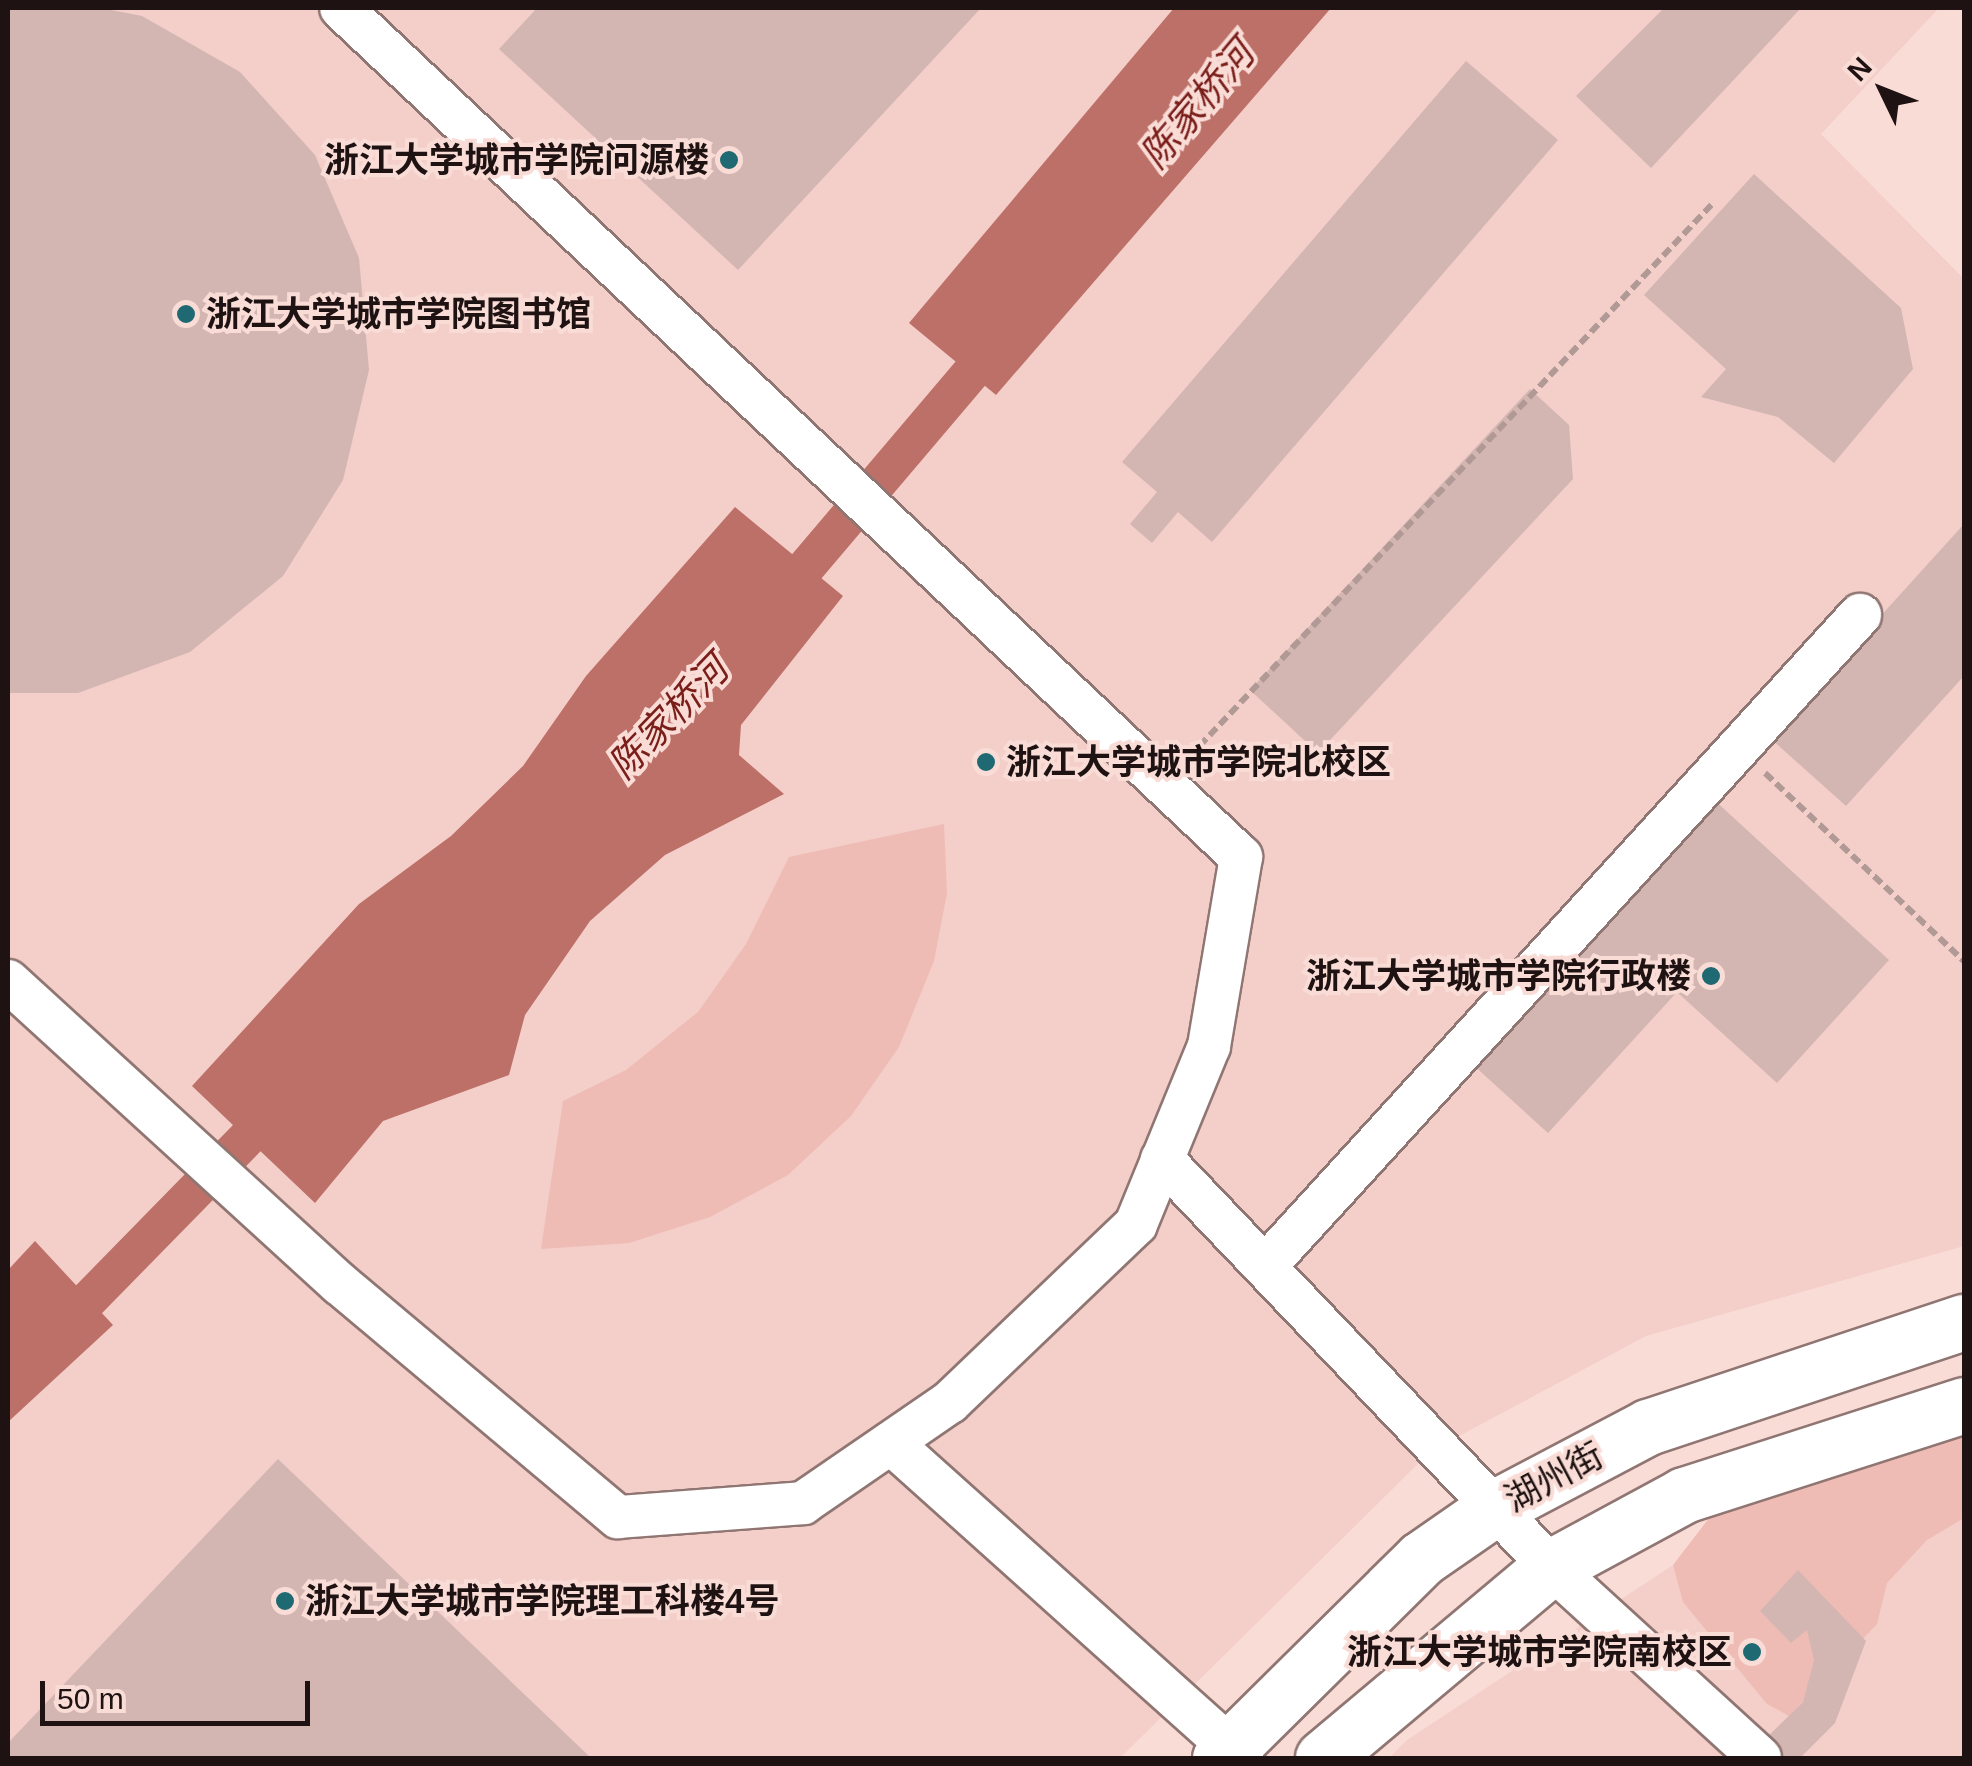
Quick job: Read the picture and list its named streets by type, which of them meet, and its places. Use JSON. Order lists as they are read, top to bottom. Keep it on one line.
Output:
{"streets":{"main road":["湖州街"]},"water":["陈家桥河"],"places":["浙江大学城市学院问源楼","浙江大学城市学院图书馆","浙江大学城市学院北校区","浙江大学城市学院行政楼","浙江大学城市学院理工科楼4号","浙江大学城市学院南校区"],"scale_bar":"50 m","north":"top left"}
